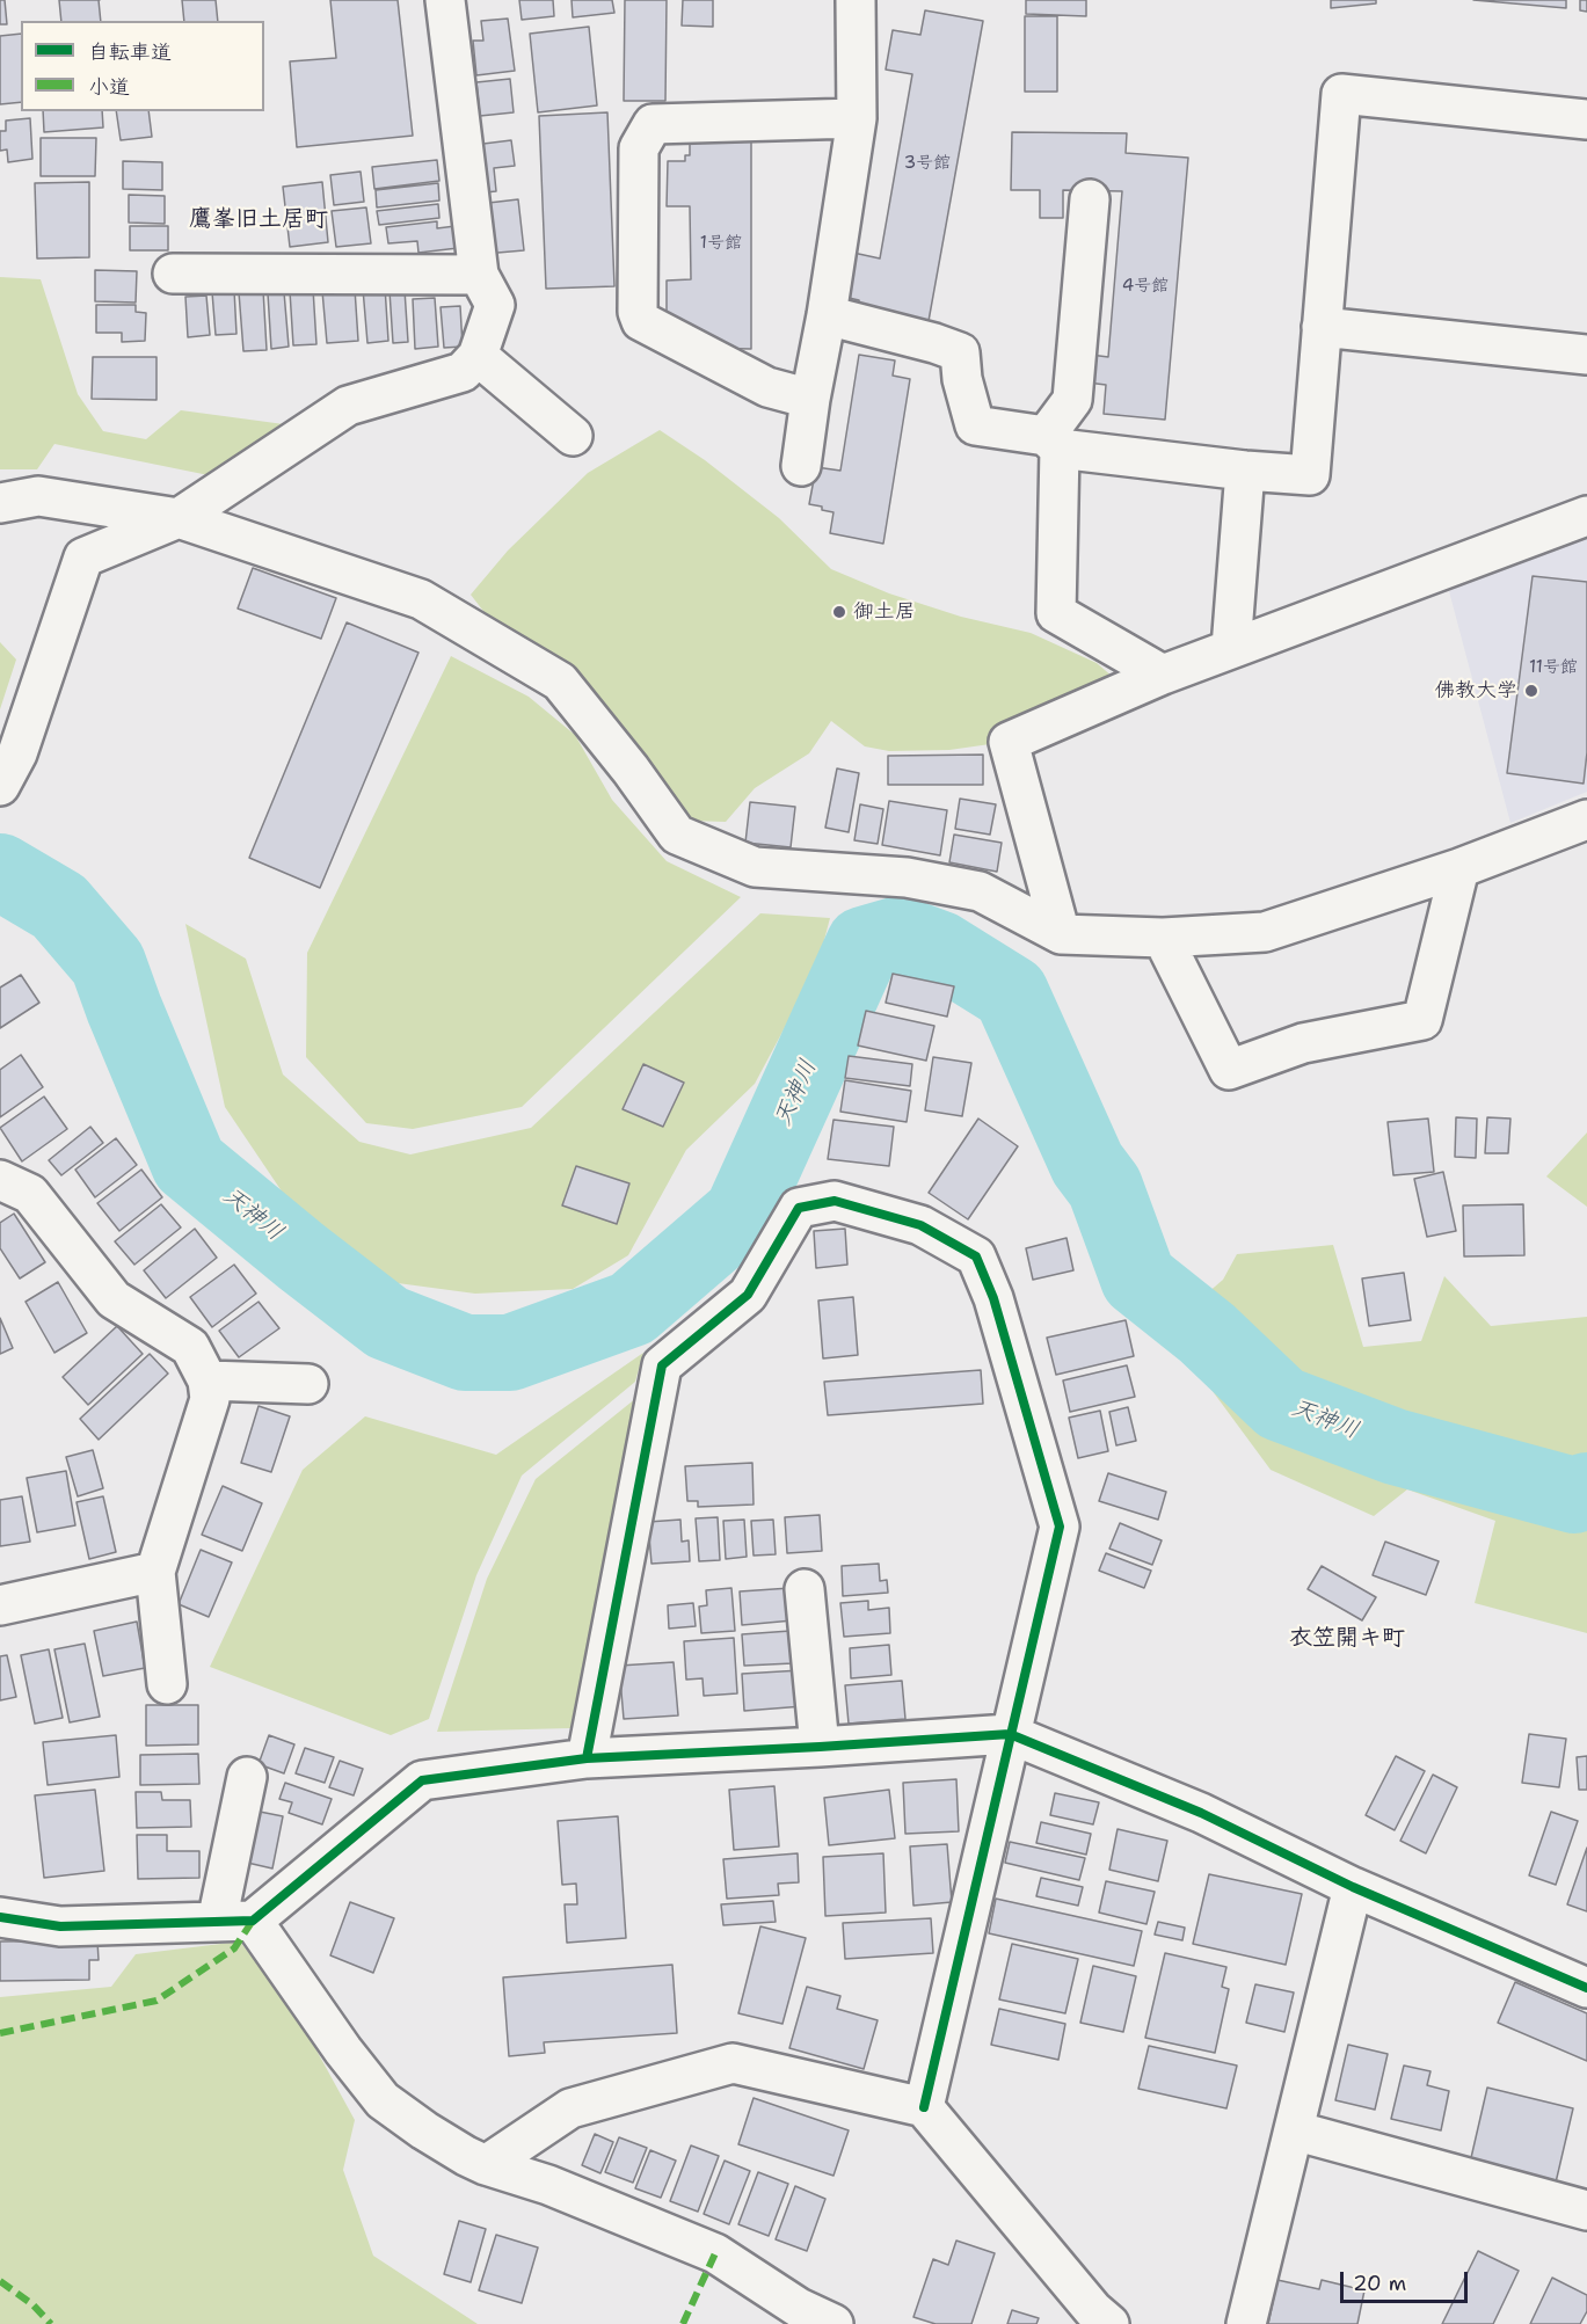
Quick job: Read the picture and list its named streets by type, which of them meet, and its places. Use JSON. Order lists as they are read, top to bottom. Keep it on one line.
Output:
{"districts":["鷹峯旧土居町","衣笠開キ町"],"water":["天神川"],"places":["御土居","佛教大学"],"house_numbers":["3号館","1号館","4号館","11号館"],"legend":["自転車道","小道"],"scale_bar":"20 m"}
